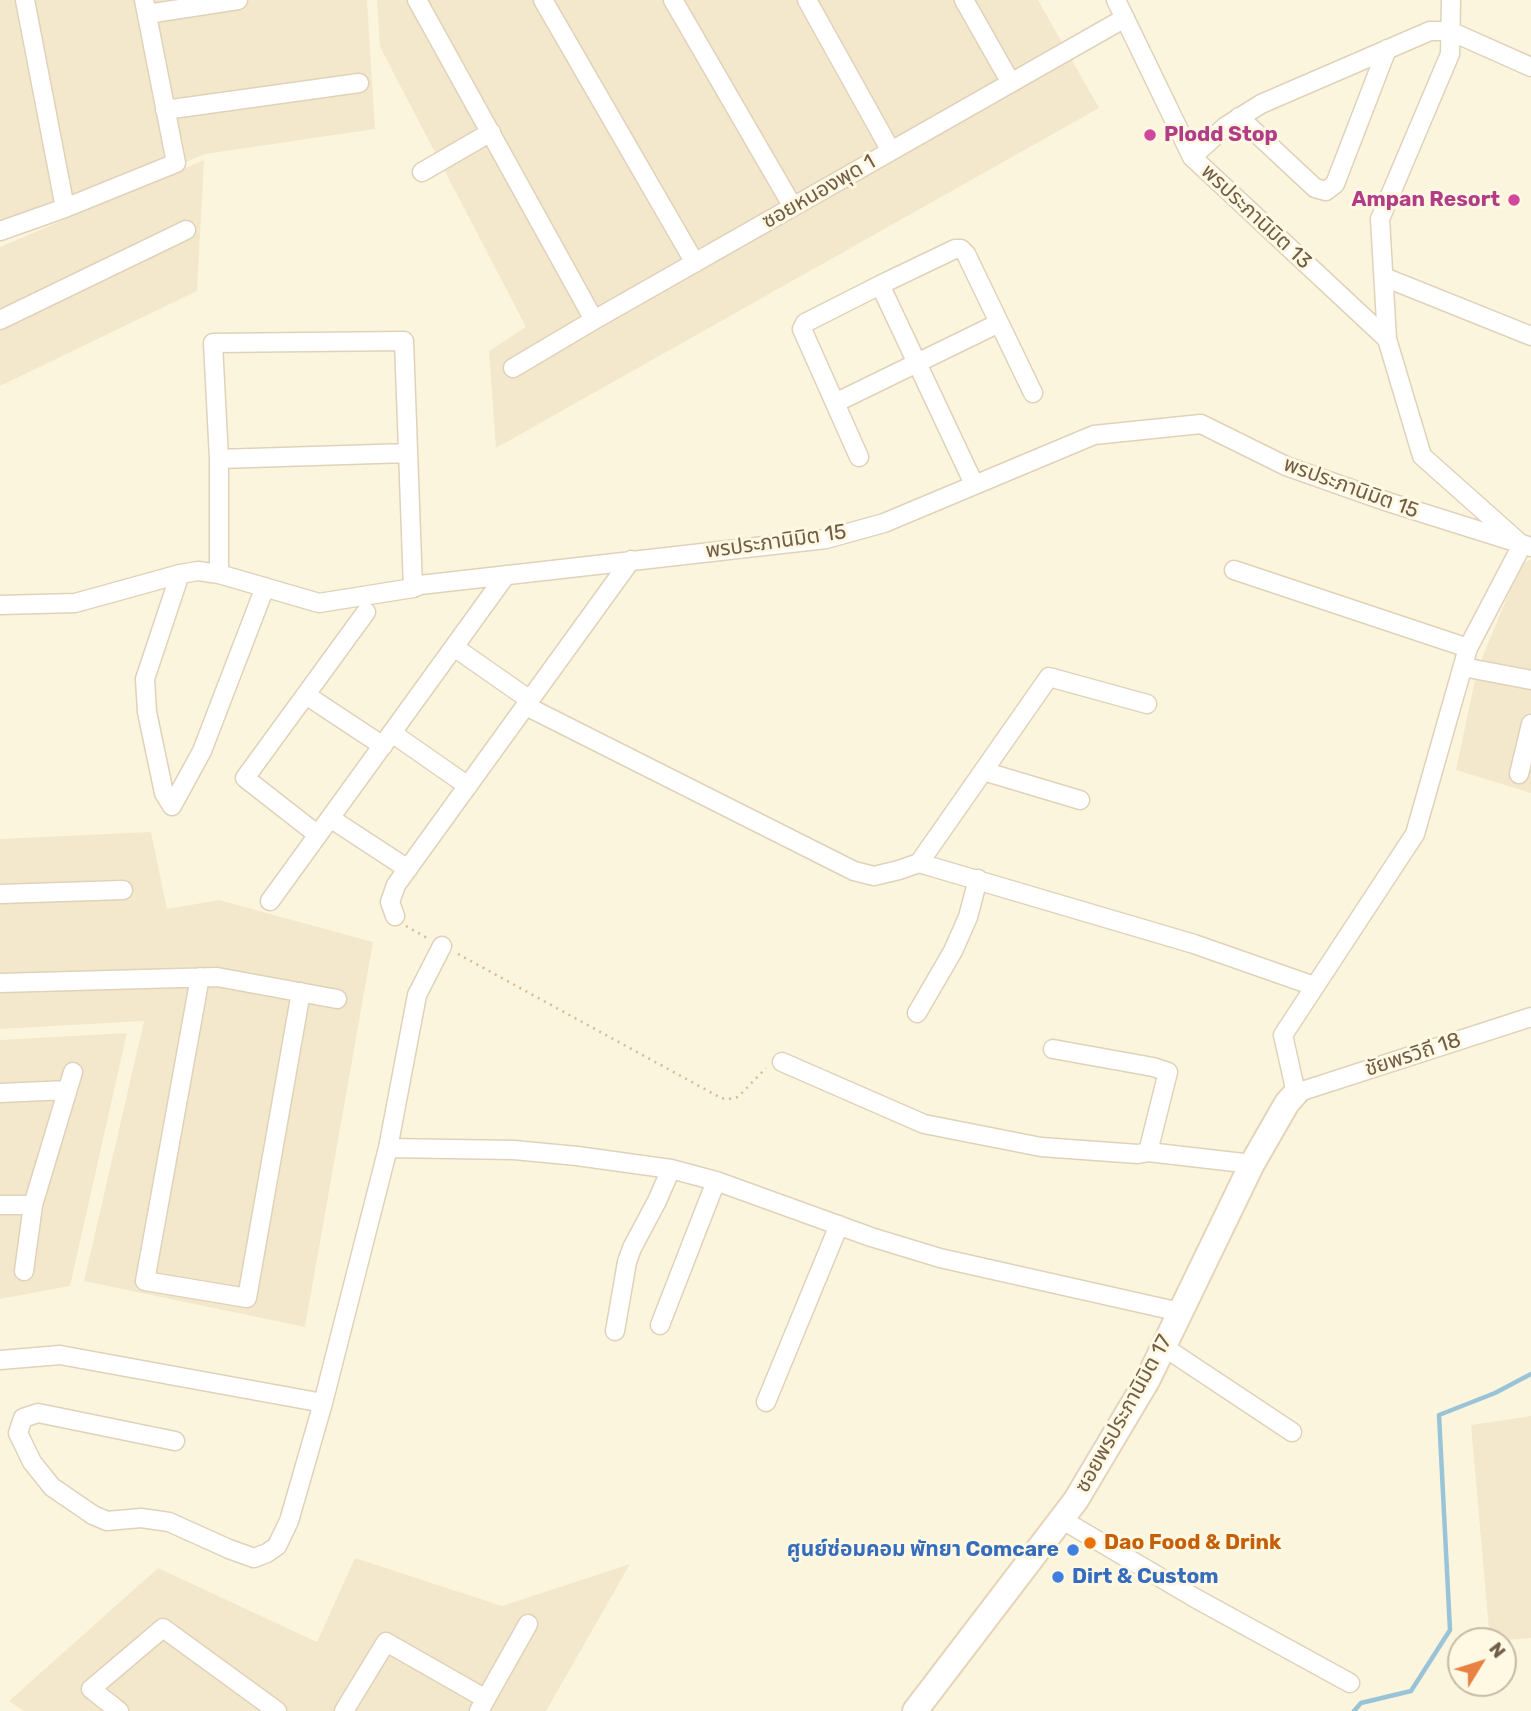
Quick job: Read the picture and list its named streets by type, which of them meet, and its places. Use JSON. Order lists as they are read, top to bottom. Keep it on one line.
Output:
{"streets":{"street":["ซอยหนองพุด 1","พรประภานิมิต 13","พรประภานิมิต 15","ชัยพรวิถี 18","ซอยพรประภานิมิต 17"]},"crossings":[["ซอยหนองพุด 1","พรประภานิมิต 13"],["ชัยพรวิถี 18","ซอยพรประภานิมิต 17"]],"places":["Plodd Stop","Ampan Resort","Dao Food & Drink","ศูนย์ซ่อมคอม พัทยา Comcare","Dirt & Custom"],"north":"top right"}
